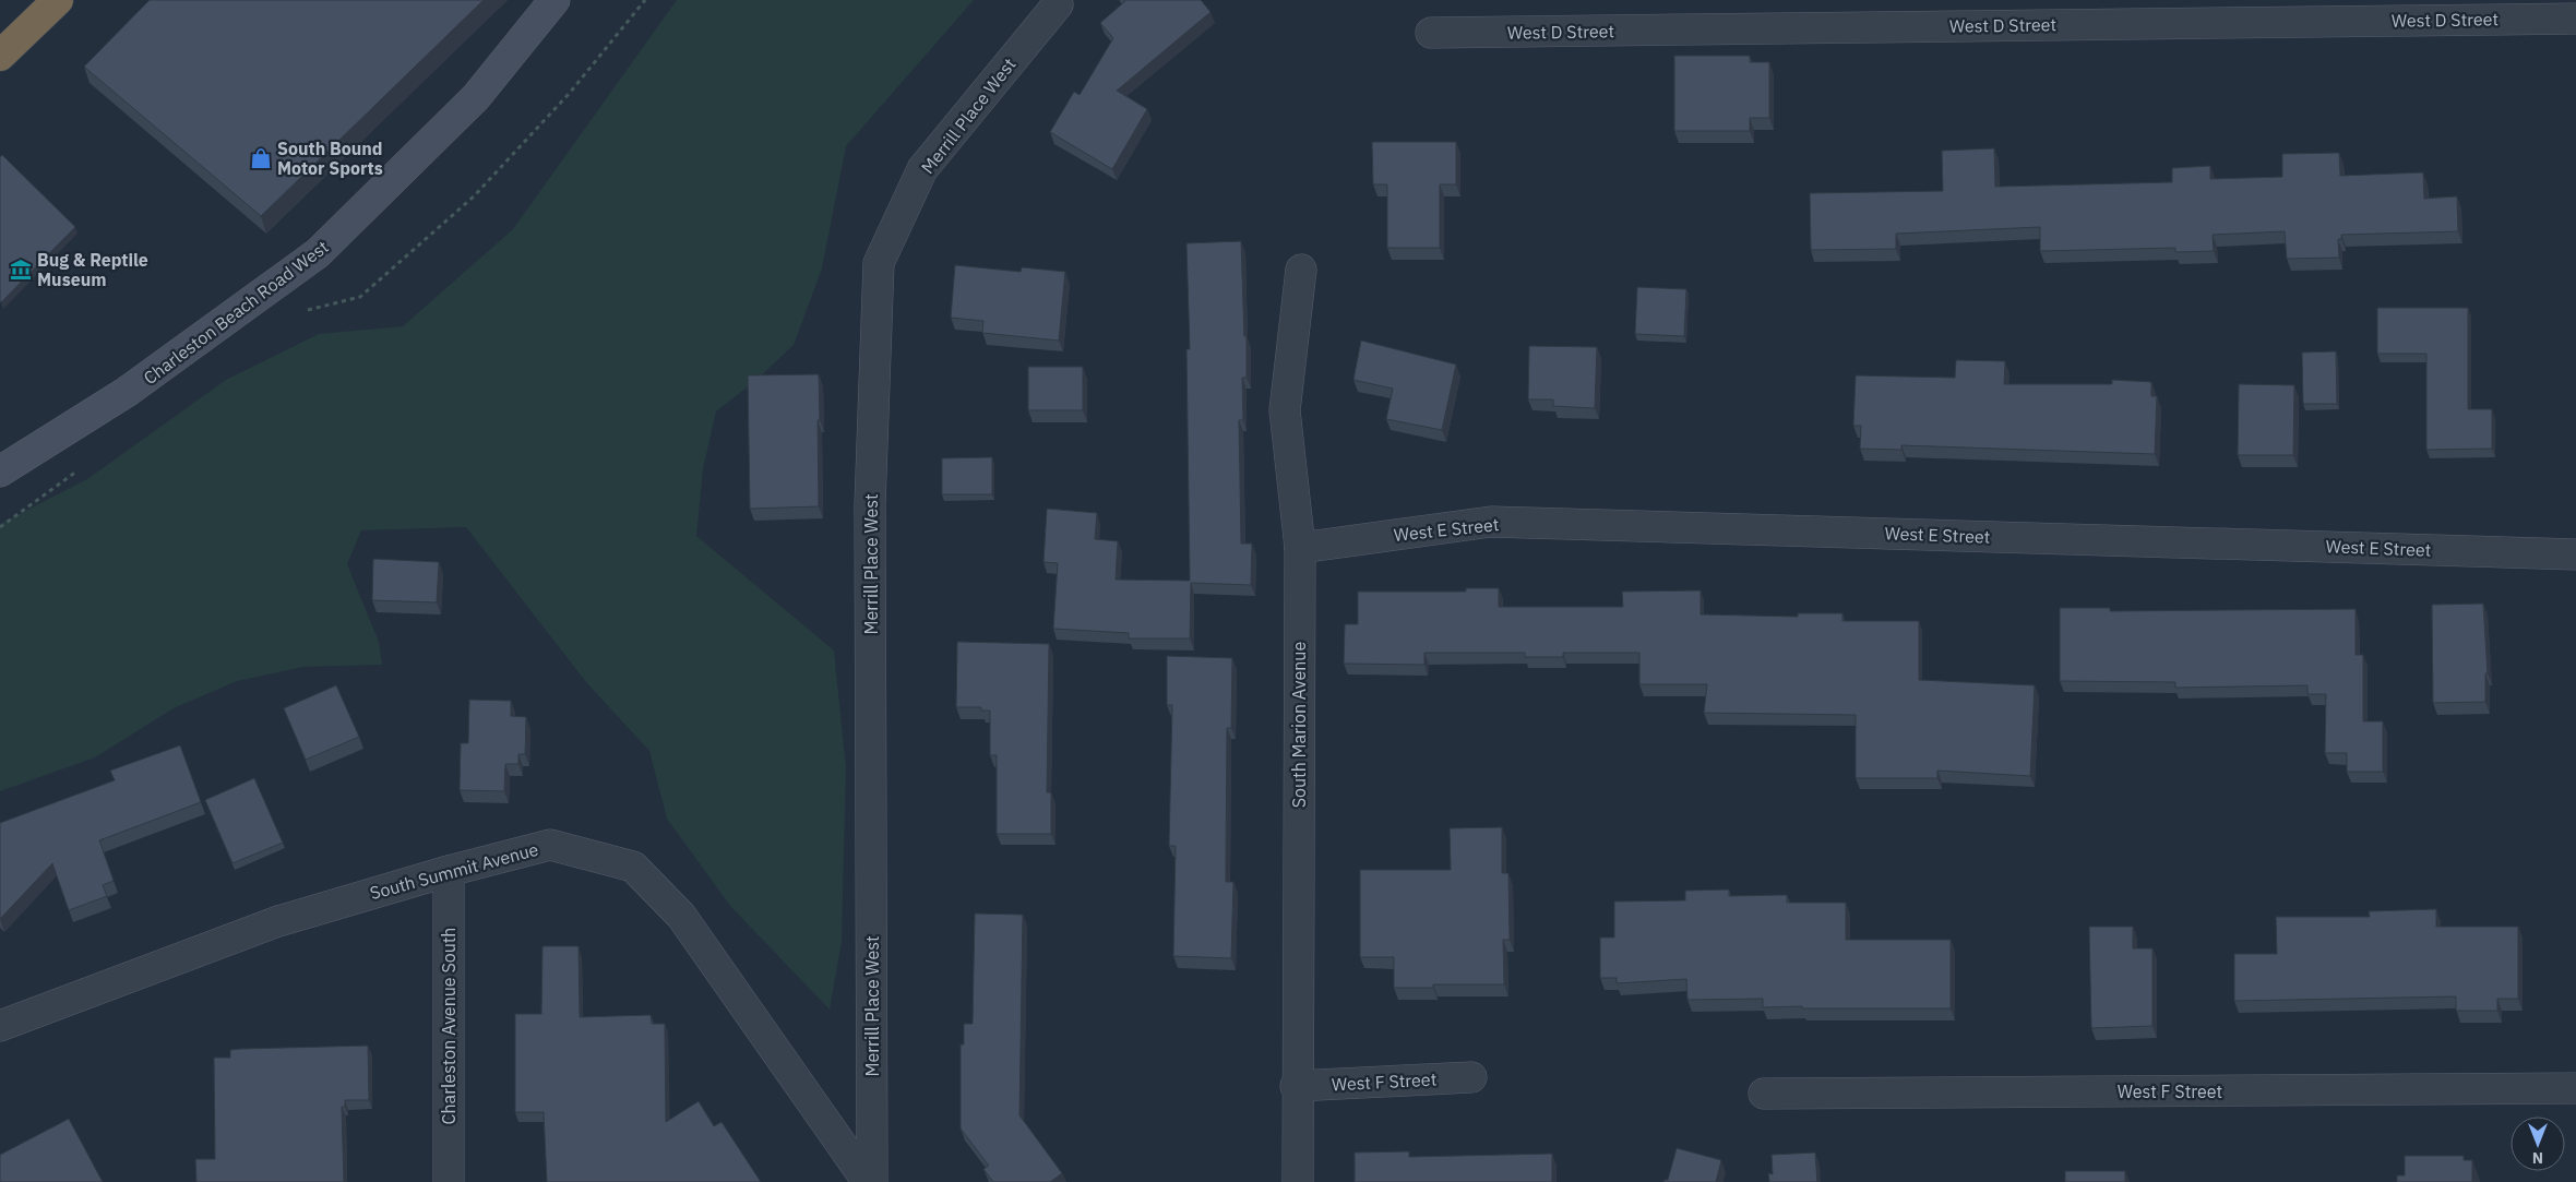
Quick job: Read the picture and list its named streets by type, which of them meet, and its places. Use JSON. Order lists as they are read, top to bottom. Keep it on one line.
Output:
{"streets":{"main road":["Charleston Beach Road West"],"street":["West D Street","Merrill Place West","West E Street","South Marion Avenue","South Summit Avenue","Charleston Avenue South","West F Street"]},"crossings":[["West E Street","South Marion Avenue"],["South Marion Avenue","West F Street"],["South Summit Avenue","Charleston Avenue South"]],"places":{"shop":["South Bound Motor Sports"],"museum":["Bug & Reptile Museum"]},"north":"bottom"}
